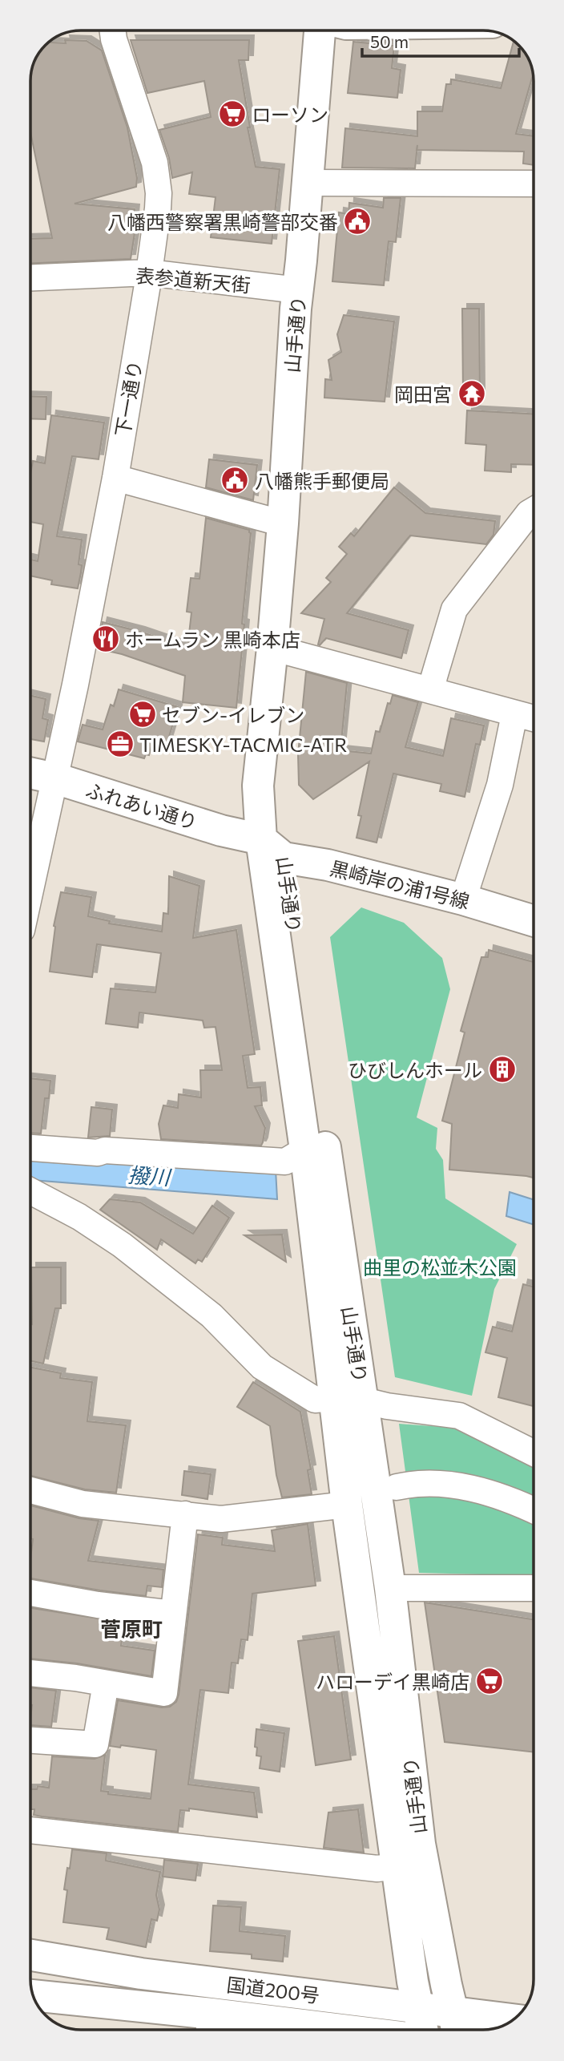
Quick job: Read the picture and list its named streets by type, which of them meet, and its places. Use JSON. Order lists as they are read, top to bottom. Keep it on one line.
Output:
{"streets":{"main road":["山手通り","ふれあい通り","黒崎岸の浦1号線","国道200号"],"street":["表参道新天街","下一通り"]},"crossings":[["表参道新天街","山手通り"],["表参道新天街","下一通り"],["山手通り","ふれあい通り"],["山手通り","黒崎岸の浦1号線"],["山手通り","国道200号"],["下一通り","ふれあい通り"],["ふれあい通り","黒崎岸の浦1号線"]],"districts":["菅原町"],"water":["撥川"],"parks":["曲里の松並木公園"],"places":{"supermarket":["ローソン","セブン-イレブン","ハローデイ黒崎店"],"public building":["八幡西警察署黒崎警部交番","八幡熊手郵便局"],"temple":["岡田宮"],"restaurant":["ホームラン 黒崎本店"],"office":["TIMESKY-TACMIC-ATR"],"building":["ひびしんホール"]},"scale_bar":"50 m"}
